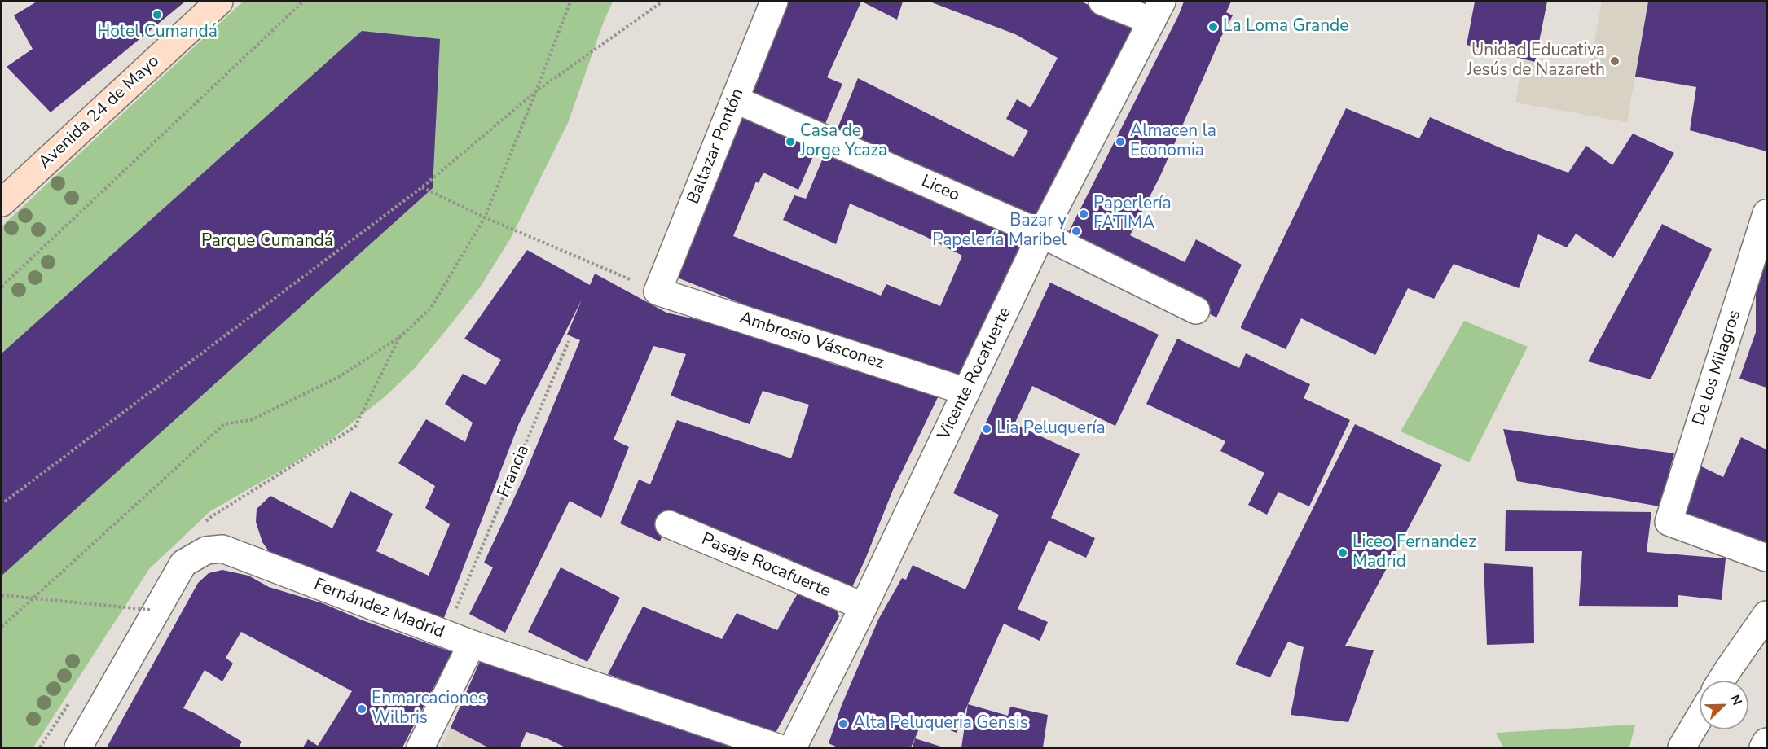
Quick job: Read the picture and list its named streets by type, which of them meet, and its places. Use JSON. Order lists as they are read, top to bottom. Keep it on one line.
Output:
{"streets":{"main road":["Avenida 24 de Mayo"],"street":["Baltazar Pontón","Liceo","Ambrosio Vásconez","De los Milagros","Vicente Rocafuerte","Pasaje Rocafuerte","Fernández Madrid"],"path":["Francia"]},"crossings":[["Baltazar Pontón","Liceo"],["Baltazar Pontón","Ambrosio Vásconez"],["Liceo","Vicente Rocafuerte"],["Ambrosio Vásconez","Vicente Rocafuerte"],["Vicente Rocafuerte","Pasaje Rocafuerte"]],"parks":["Parque Cumandá"],"places":["Hotel Cumandá","La Loma Grande","Unidad Educativa Jesús de Nazareth","Casa de Jorge Ycaza","Almacen la Economia","Paperlería FATIMA","Bazar y Papelería Maribel","Lia Peluquería","Liceo Fernandez Madrid","Enmarcaciones Wilbris","Alta Peluqueria Gensis"],"north":"top right"}
